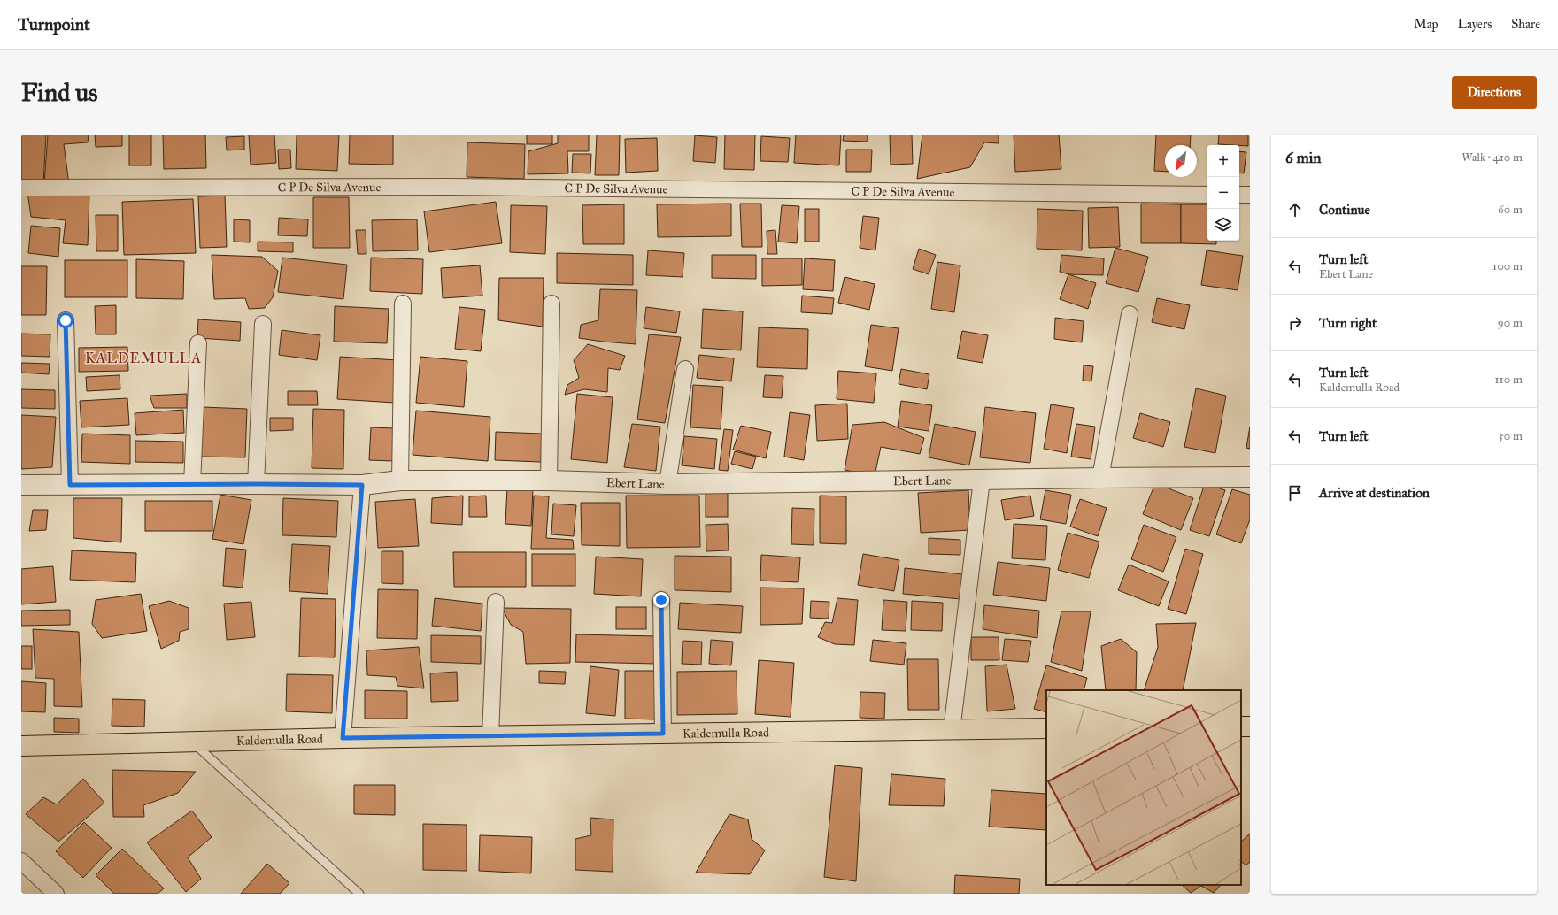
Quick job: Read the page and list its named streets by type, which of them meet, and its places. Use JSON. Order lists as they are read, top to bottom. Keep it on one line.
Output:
{"streets":{"main road":["Kaldemulla Road"],"street":["C P De Silva Avenue","Ebert Lane"]},"districts":["KALDEMULLA"],"north":"bottom left","page":{"header":"Turnpoint","nav":["Map","Layers","Share"],"buttons":"Directions","title":"Find us","heading":["6 min","Walk · 410 m"],"map_buttons":["+","−"],"list":[["Continue","60 m"],["Turn left","Ebert Lane","100 m"],["Turn right","90 m"],["Turn left","Kaldemulla Road","110 m"],["Turn left","50 m"],"Arrive at destination"]}}
